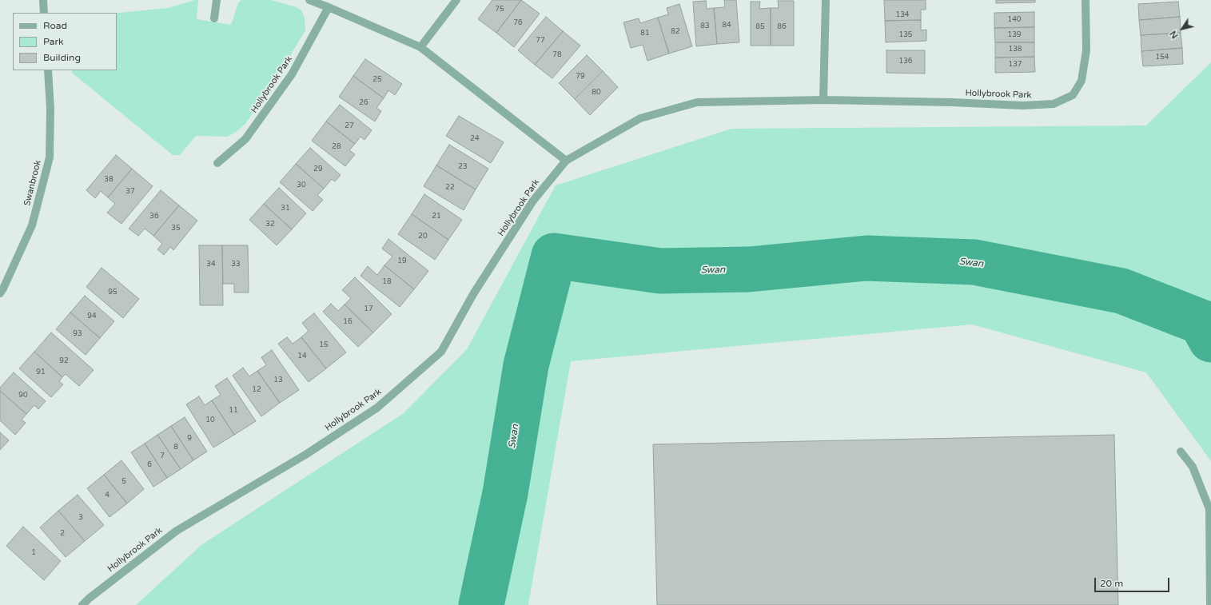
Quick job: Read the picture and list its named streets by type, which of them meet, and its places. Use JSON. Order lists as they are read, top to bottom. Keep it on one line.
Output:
{"streets":{"street":["Hollybrook Park","Swanbrook"]},"water":["Swan"],"house_numbers":["75","134","140","76","84","83","85","86","82","81","135","139","77","138","78","154","136","137","79","25","80","26","27","24","28","23","29","38","30","22","37","31","36","21","32","35","20","19","34","33","18","95","17","94","16","93","15","14","92","91","13","12","90","11","10","9","8","7","6","5","4","3","2","1"],"legend":["Road","Park","Building"],"scale_bar":"20 m","north":"bottom left"}
